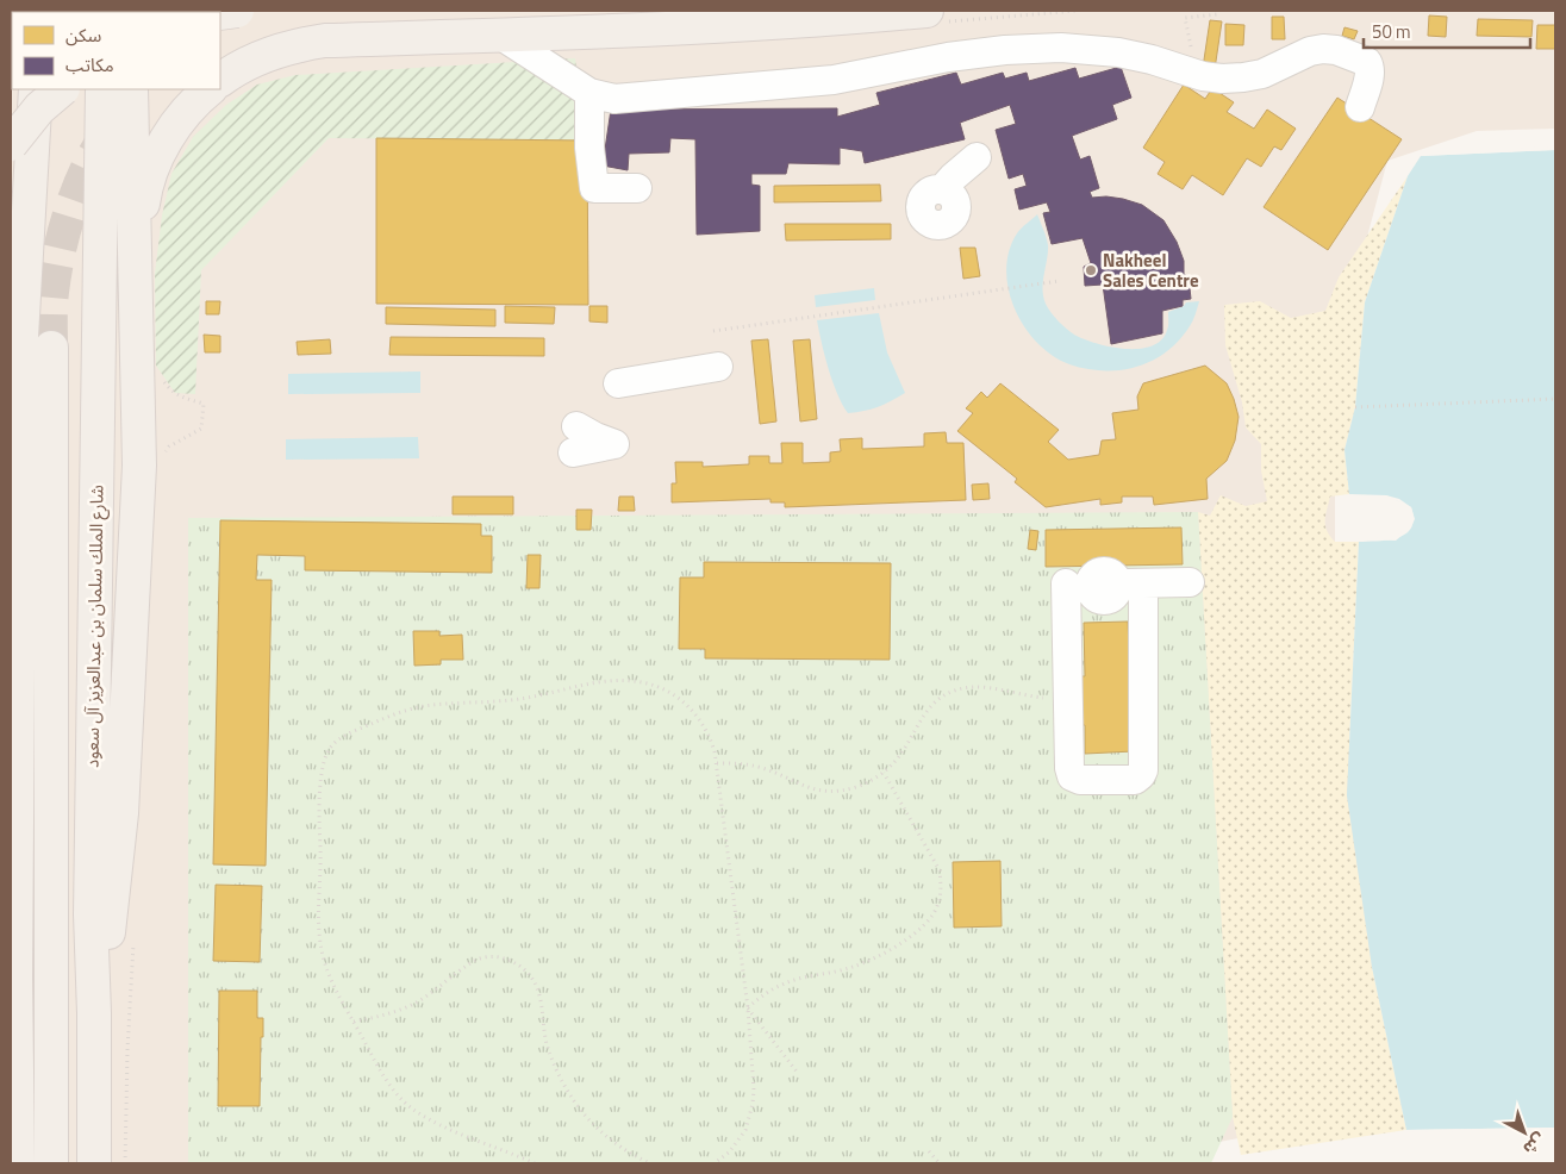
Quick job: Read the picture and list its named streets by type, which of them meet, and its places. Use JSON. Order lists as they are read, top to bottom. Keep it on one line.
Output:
{"streets":{"main road":["شارع الملك سلمان بن عبدالعزيز آل سعود"]},"places":["Nakheel Sales Centre"],"legend":["سكن","مكاتب"],"scale_bar":"50 m","north":"bottom right"}
